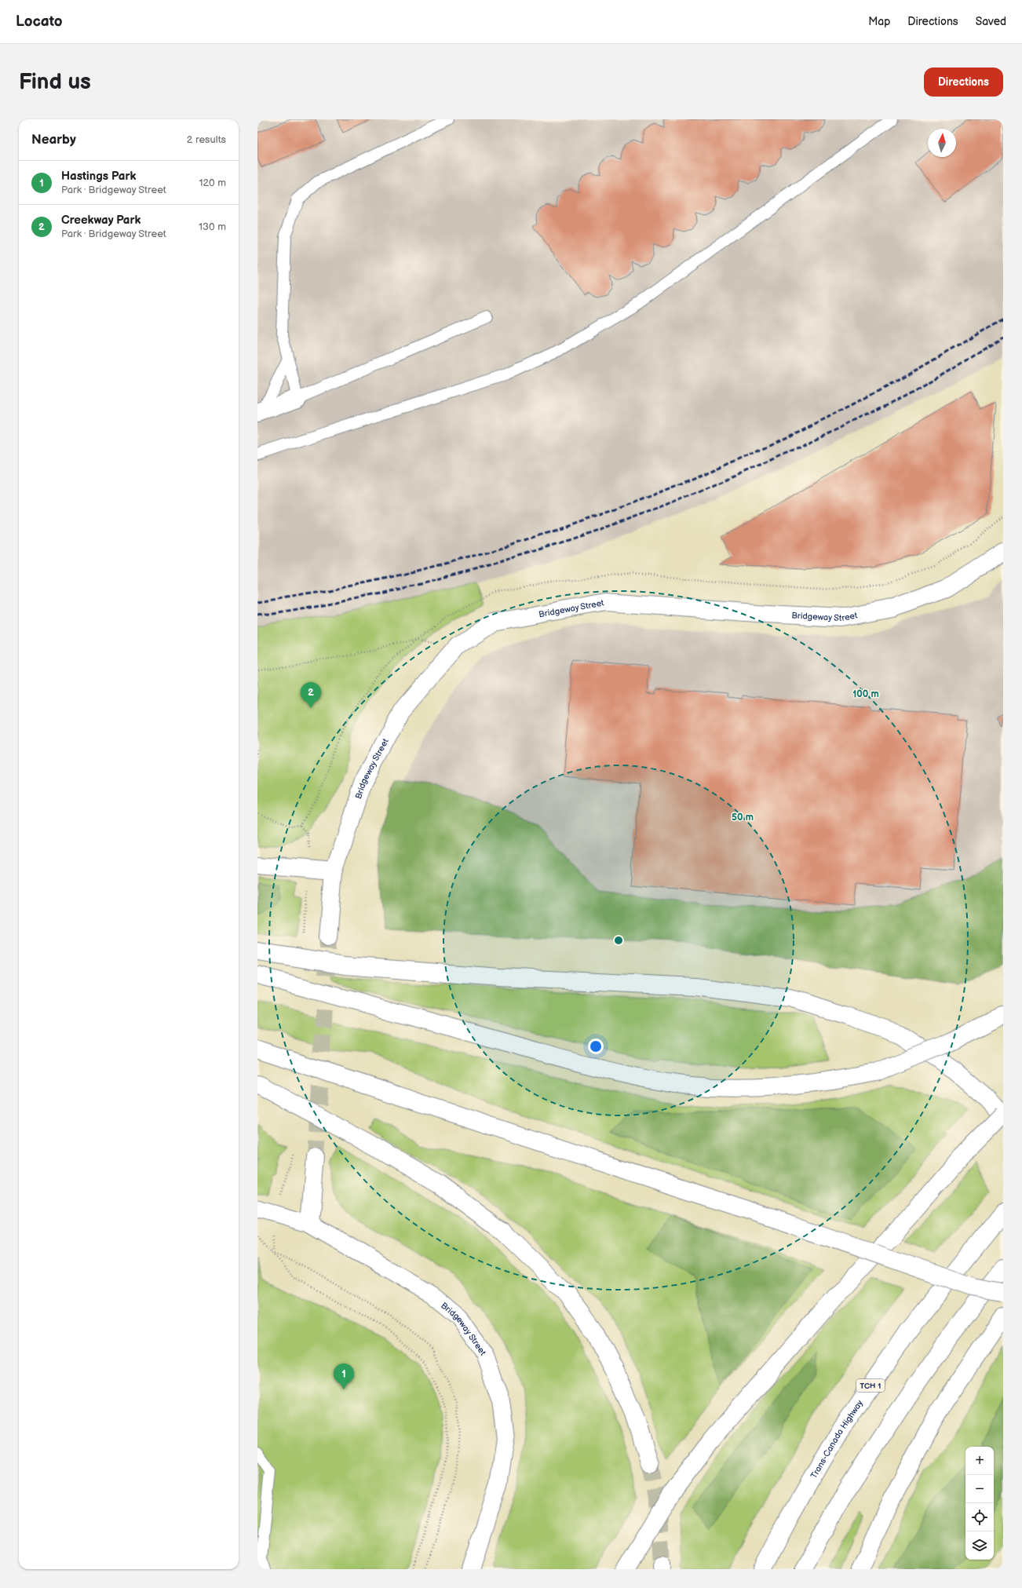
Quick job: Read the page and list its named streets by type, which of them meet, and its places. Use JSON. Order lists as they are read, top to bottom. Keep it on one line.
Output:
{"streets":{"main road":["Bridgeway Street","TCH 1","Trans-Canada Highway"]},"north":"top","page":{"header":"Locato","nav":["Map","Directions","Saved"],"buttons":"Directions","title":"Find us","heading":["Nearby","2 results"],"list":[{"mark":"1","name":"Hastings Park","note":"Park · Bridgeway Street","value":"120 m"},{"mark":"2","name":"Creekway Park","note":"Park · Bridgeway Street","value":"130 m"}],"pins":["2","1"],"map_buttons":["+","−"]},"rings":["100 m","50 m"]}
